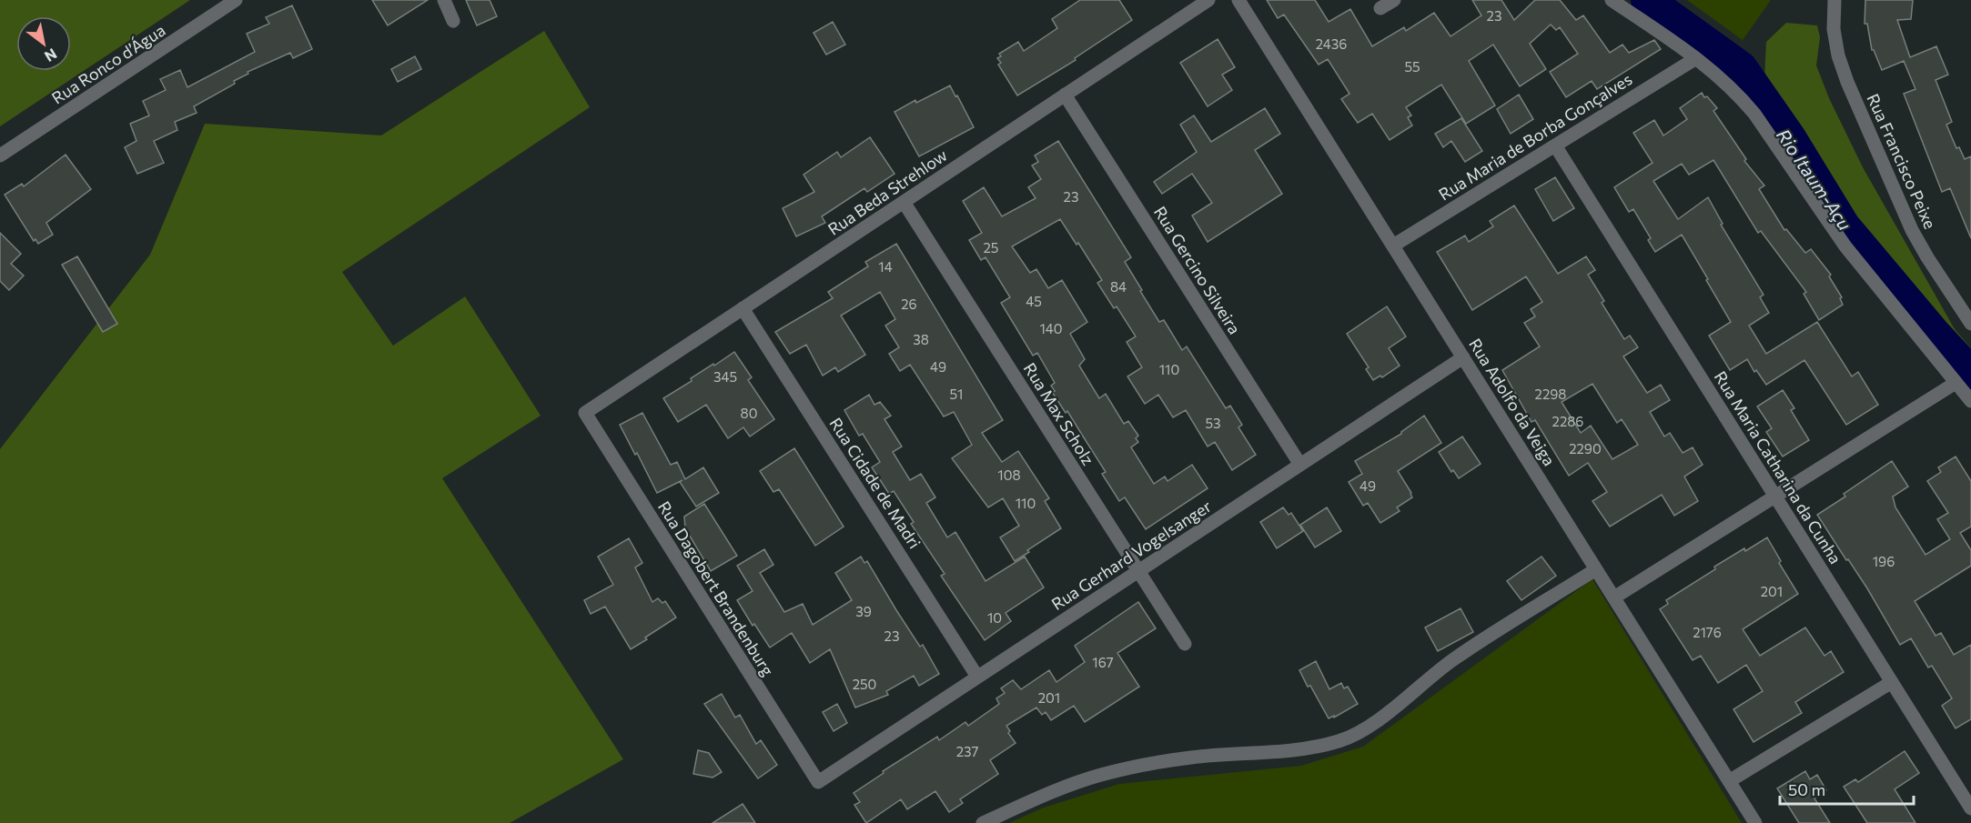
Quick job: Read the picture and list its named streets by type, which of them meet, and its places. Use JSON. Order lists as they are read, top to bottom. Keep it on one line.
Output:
{"streets":{"street":["Rua Ronco d’Água","Rua Maria de Borba Gonçalves","Rua Francisco Peixe","Rua Beda Strehlow","Rua Gercino Silveira","Rua Adolfo da Veiga","Rua Max Scholz","Rua Maria Catharina da Cunha","Rua Cidade de Madri","Rua Gerhard Vogelsanger","Rua Dagobert Brandenburg"]},"crossings":[["Rua Maria de Borba Gonçalves","Rua Adolfo da Veiga"],["Rua Maria de Borba Gonçalves","Rua Maria Catharina da Cunha"],["Rua Beda Strehlow","Rua Gercino Silveira"],["Rua Beda Strehlow","Rua Max Scholz"],["Rua Beda Strehlow","Rua Cidade de Madri"],["Rua Beda Strehlow","Rua Dagobert Brandenburg"],["Rua Gercino Silveira","Rua Gerhard Vogelsanger"],["Rua Adolfo da Veiga","Rua Gerhard Vogelsanger"],["Rua Max Scholz","Rua Gerhard Vogelsanger"],["Rua Cidade de Madri","Rua Gerhard Vogelsanger"],["Rua Gerhard Vogelsanger","Rua Dagobert Brandenburg"]],"water":["Rio Itaum-Açu"],"house_numbers":["23","2436","55","23","25","14","84","45","26","140","38","49","110","345","51","2298","80","2286","53","2290","108","49","110","196","201","39","10","2176","23","167","250","201","237"],"scale_bar":"50 m","north":"bottom right"}
